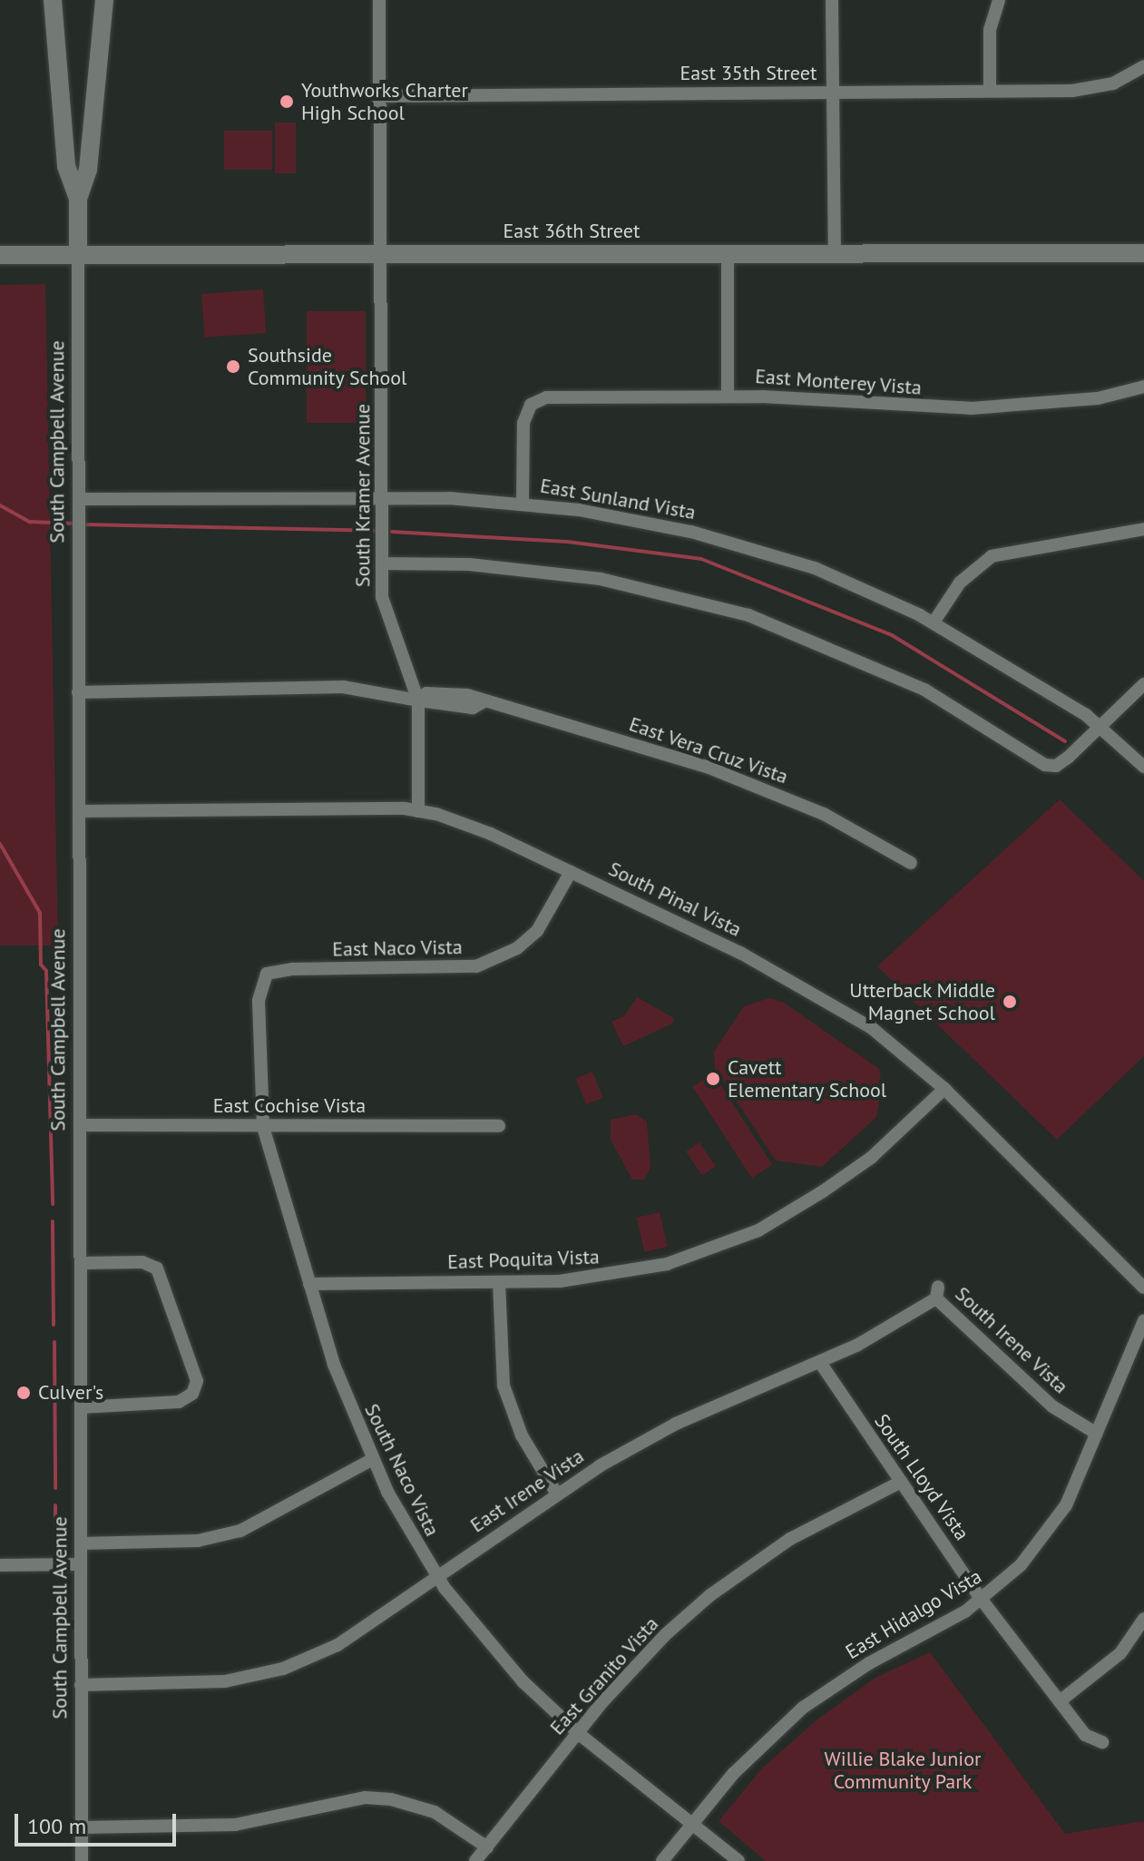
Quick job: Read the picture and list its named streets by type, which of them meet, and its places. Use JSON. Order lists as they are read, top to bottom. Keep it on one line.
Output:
{"streets":{"main road":["East 36th Street","South Campbell Avenue"],"street":["East 35th Street","East Monterey Vista","South Kramer Avenue","East Sunland Vista","East Vera Cruz Vista","South Pinal Vista","East Naco Vista","East Cochise Vista","East Poquita Vista","South Irene Vista","South Naco Vista","South Lloyd Vista","East Irene Vista","East Hidalgo Vista","East Granito Vista"]},"crossings":[["East 35th Street","South Kramer Avenue"],["East 36th Street","South Campbell Avenue"],["East 36th Street","South Kramer Avenue"],["East Monterey Vista","East Sunland Vista"],["South Campbell Avenue","East Sunland Vista"],["South Campbell Avenue","East Vera Cruz Vista"],["South Campbell Avenue","South Pinal Vista"],["South Campbell Avenue","East Cochise Vista"],["South Campbell Avenue","East Irene Vista"],["South Kramer Avenue","East Sunland Vista"],["South Kramer Avenue","East Vera Cruz Vista"],["South Kramer Avenue","South Pinal Vista"],["South Pinal Vista","East Naco Vista"],["South Pinal Vista","East Poquita Vista"],["East Naco Vista","South Naco Vista"],["East Cochise Vista","South Naco Vista"],["East Poquita Vista","South Naco Vista"],["South Irene Vista","East Irene Vista"],["South Irene Vista","East Hidalgo Vista"],["South Naco Vista","East Irene Vista"],["South Naco Vista","East Hidalgo Vista"],["South Naco Vista","East Granito Vista"],["South Lloyd Vista","East Irene Vista"],["South Lloyd Vista","East Hidalgo Vista"],["South Lloyd Vista","East Granito Vista"]],"parks":["Willie Blake Junior Community Park"],"places":["Youthworks Charter High School","Southside Community School","Utterback Middle Magnet School","Cavett Elementary School","Culver's"],"scale_bar":"100 m"}
